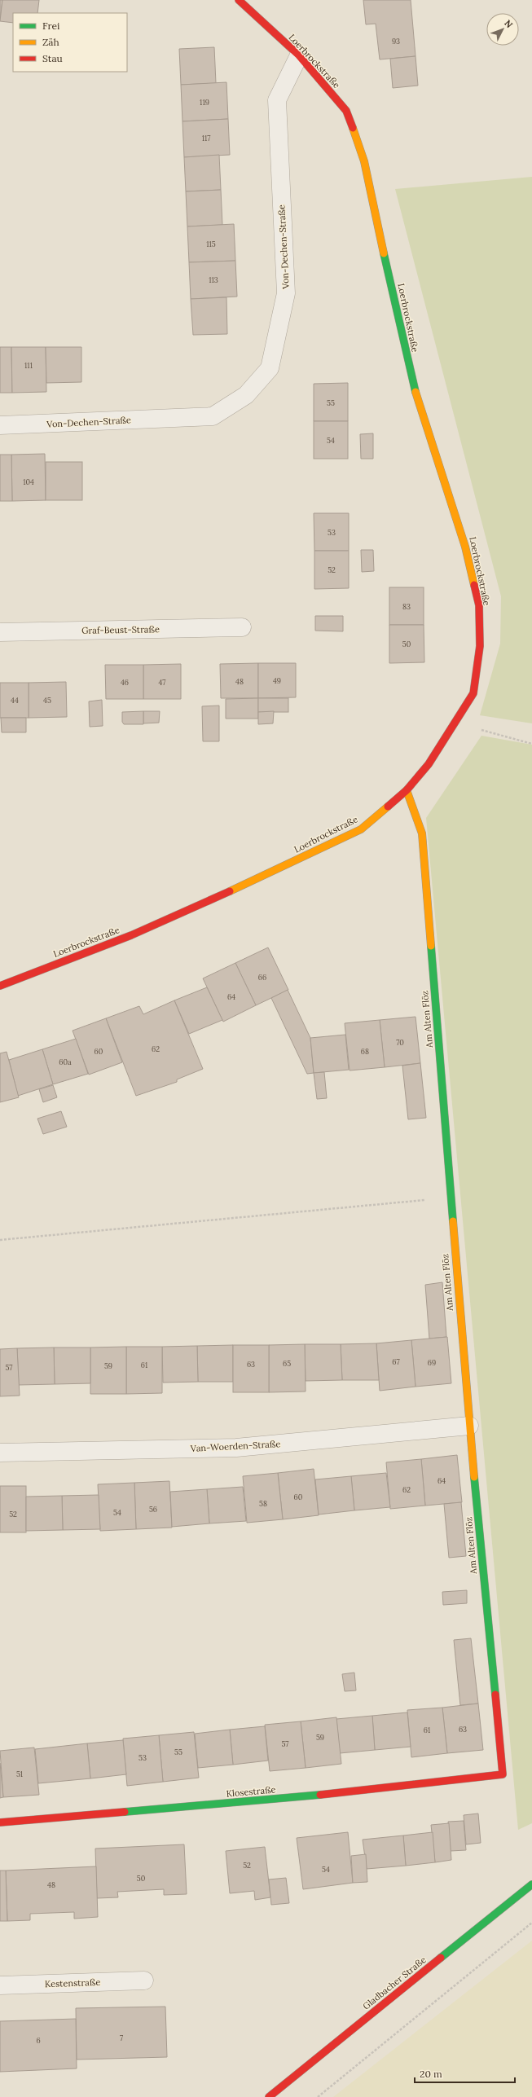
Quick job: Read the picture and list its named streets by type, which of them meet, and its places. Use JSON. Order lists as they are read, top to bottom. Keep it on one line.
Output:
{"streets":{"street":["Loerbrockstraße","Von-Dechen-Straße","Graf-Beust-Straße","Am Alten Flöz","Van-Woerden-Straße","Klosestraße","Kestenstraße","Gladbacher Straße"]},"crossings":[["Loerbrockstraße","Von-Dechen-Straße"],["Loerbrockstraße","Am Alten Flöz"],["Am Alten Flöz","Van-Woerden-Straße"],["Am Alten Flöz","Klosestraße"]],"house_numbers":["93","119","117","115","113","111","55","54","104","53","52","83","50","49","48","46","47","44","45","66","64","70","62","60","68","60a","67","69","65","63","61","59","57","64","62","60","58","56","54","52","63","61","59","57","55","53","51","52","54","50","48","7","6"],"legend":["Frei","Zäh","Stau"],"scale_bar":"20 m","north":"top right"}
